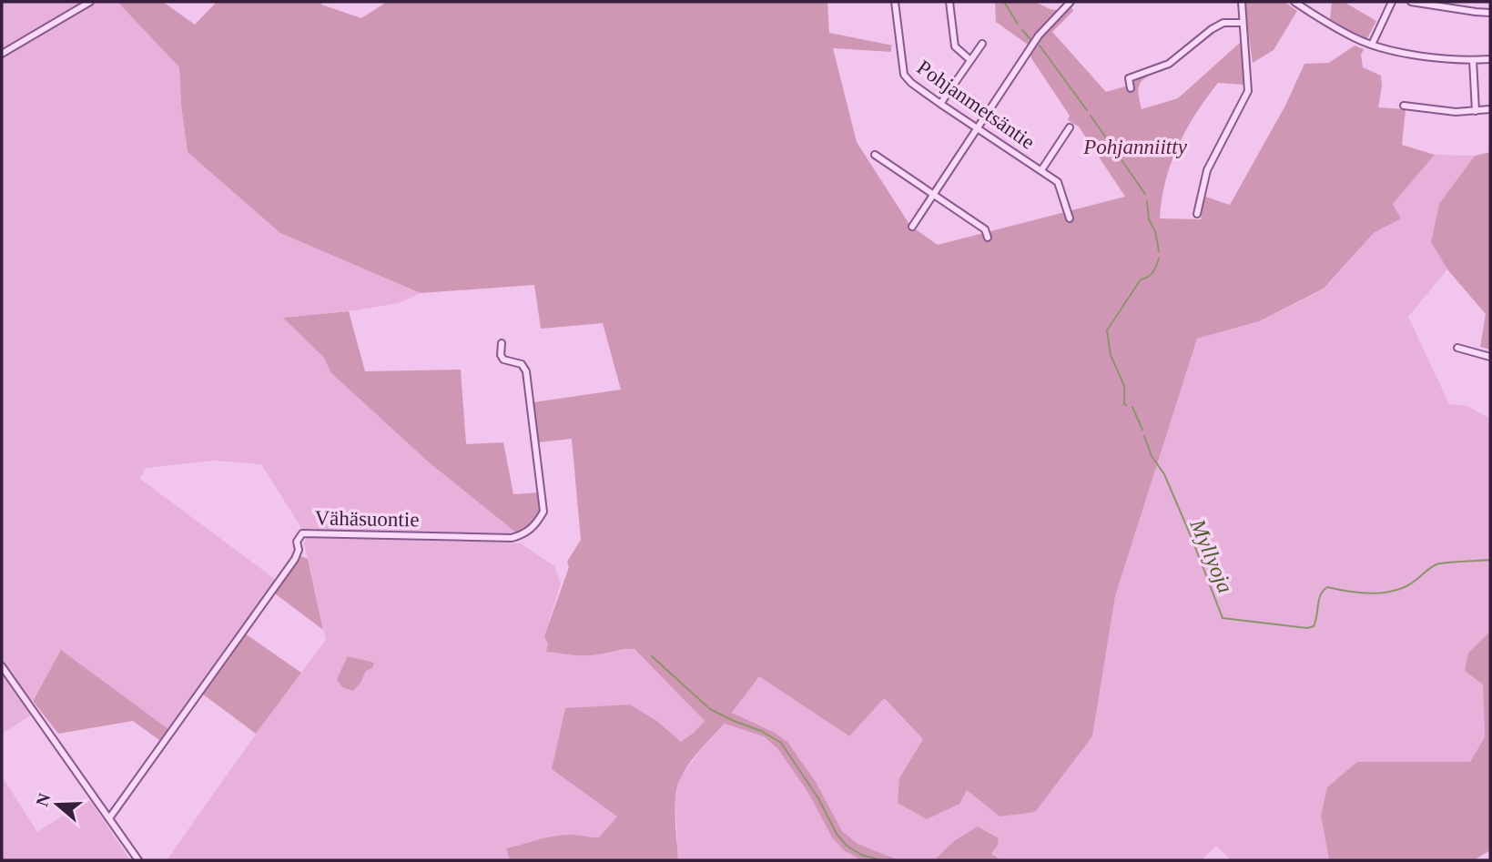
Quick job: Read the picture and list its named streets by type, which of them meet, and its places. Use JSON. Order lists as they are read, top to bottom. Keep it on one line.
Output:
{"streets":{"street":["Pohjanmetsäntie","Vähäsuontie"]},"water":["Myllyoja"],"parks":["Pohjanniitty"],"north":"left"}
